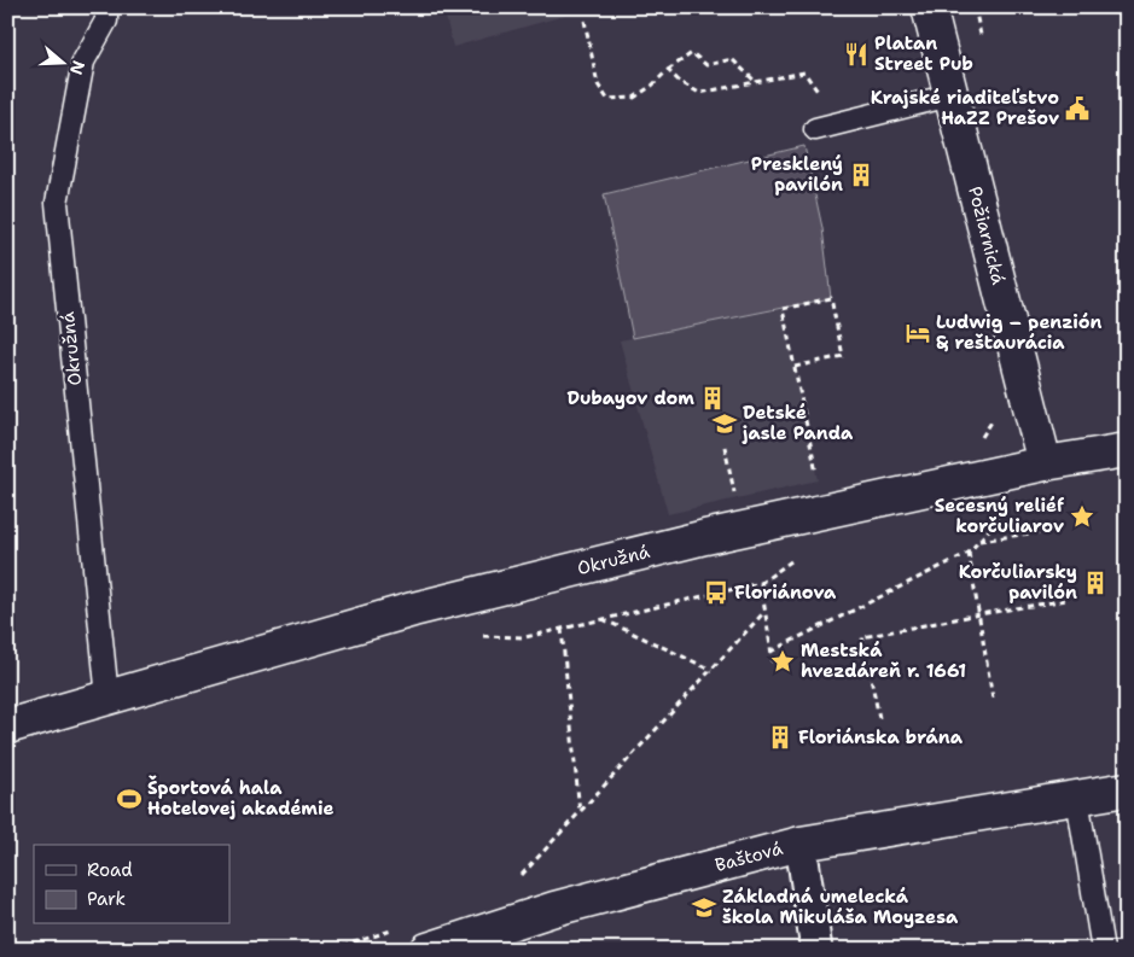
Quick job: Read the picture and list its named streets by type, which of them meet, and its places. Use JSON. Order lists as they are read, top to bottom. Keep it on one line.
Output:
{"streets":{"street":["Požiarnická","Okružná","Baštová"]},"crossings":[["Požiarnická","Okružná"]],"places":{"restaurant":["Platan Street Pub"],"public building":["Krajské riaditeľstvo HaZZ Prešov"],"building":["Presklený pavilón","Dubayov dom","Korčuliarsky pavilón","Floriánska brána"],"hotel":["Ludwig – penzión & reštaurácia"],"school or university":["Detské jasle Panda","Základná umelecká škola Mikuláša Moyzesa"],"place":["Secesný reliéf korčuliarov","Mestská hvezdáreň r. 1661"],"bus stop":["Floriánova"],"sports":["Športová hala Hotelovej akadémie"]},"legend":["Road","Park"],"north":"right"}
